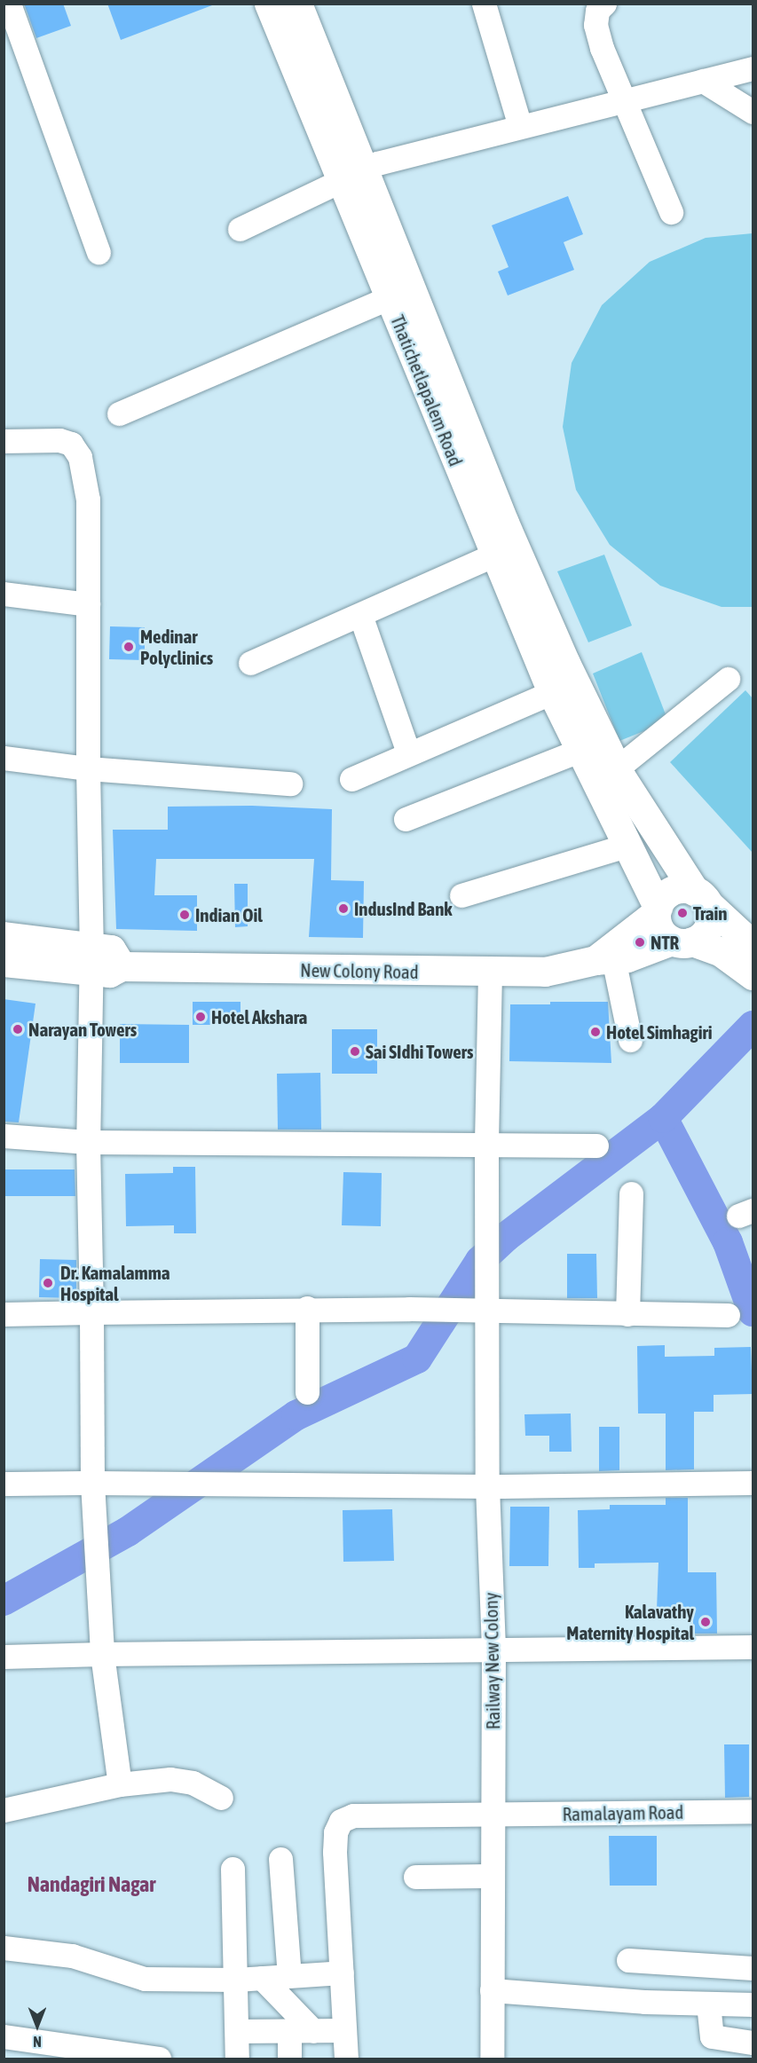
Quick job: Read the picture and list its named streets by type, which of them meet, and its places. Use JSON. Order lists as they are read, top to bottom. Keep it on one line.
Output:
{"streets":{"main road":["Thatichetlapalem Road","New Colony Road"],"street":["Railway New Colony","Ramalayam Road"]},"crossings":[["New Colony Road","Railway New Colony"],["Railway New Colony","Ramalayam Road"]],"districts":["Nandagiri Nagar"],"places":["Medinar Polyclinics","IndusInd Bank","Train","Indian Oil","NTR","Hotel Akshara","Narayan Towers","Hotel Simhagiri","Sai SIdhi Towers","Dr. Kamalamma Hospital","Kalavathy Maternity Hospital"],"north":"bottom"}
